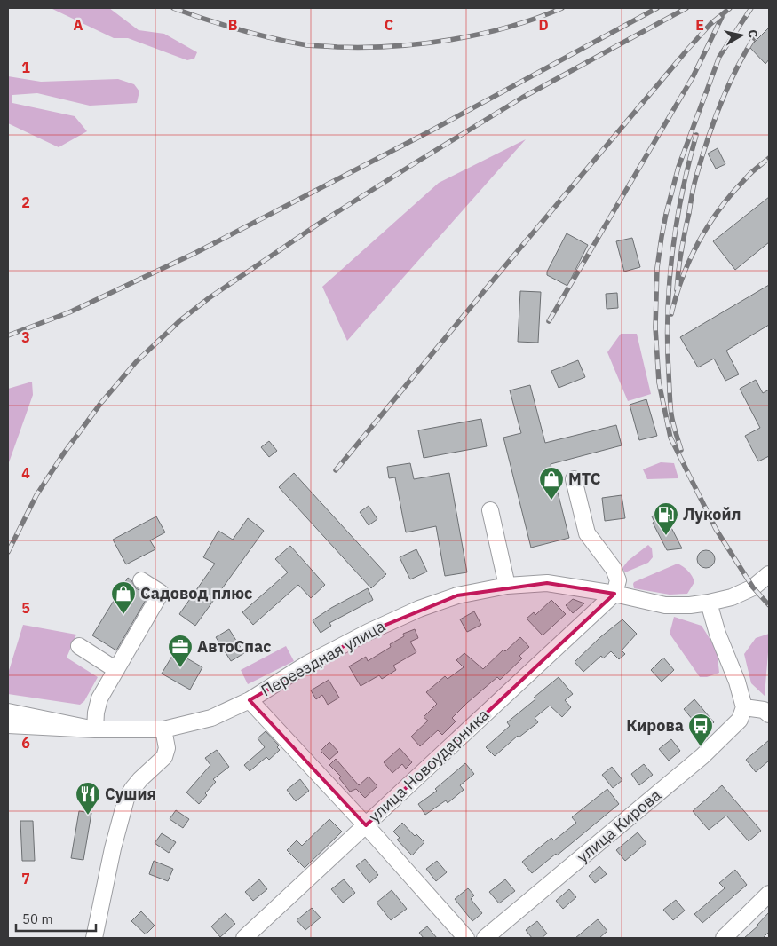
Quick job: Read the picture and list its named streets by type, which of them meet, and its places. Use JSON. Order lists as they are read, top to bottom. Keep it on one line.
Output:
{"streets":{"street":["Переездная улица","улица Новоударника","улица Кирова"]},"crossings":[["Переездная улица","улица Новоударника"]],"places":{"shop":["МТС","Садовод плюс"],"fuel station":["Лукойл"],"office":["АвтоСпас"],"bus stop":["Кирова"],"restaurant":["Сушия"]},"scale_bar":"50 m","north":"right","grid":{"columns":["A","B","C","D","E"],"rows":["1","2","3","4","5","6","7"]}}
